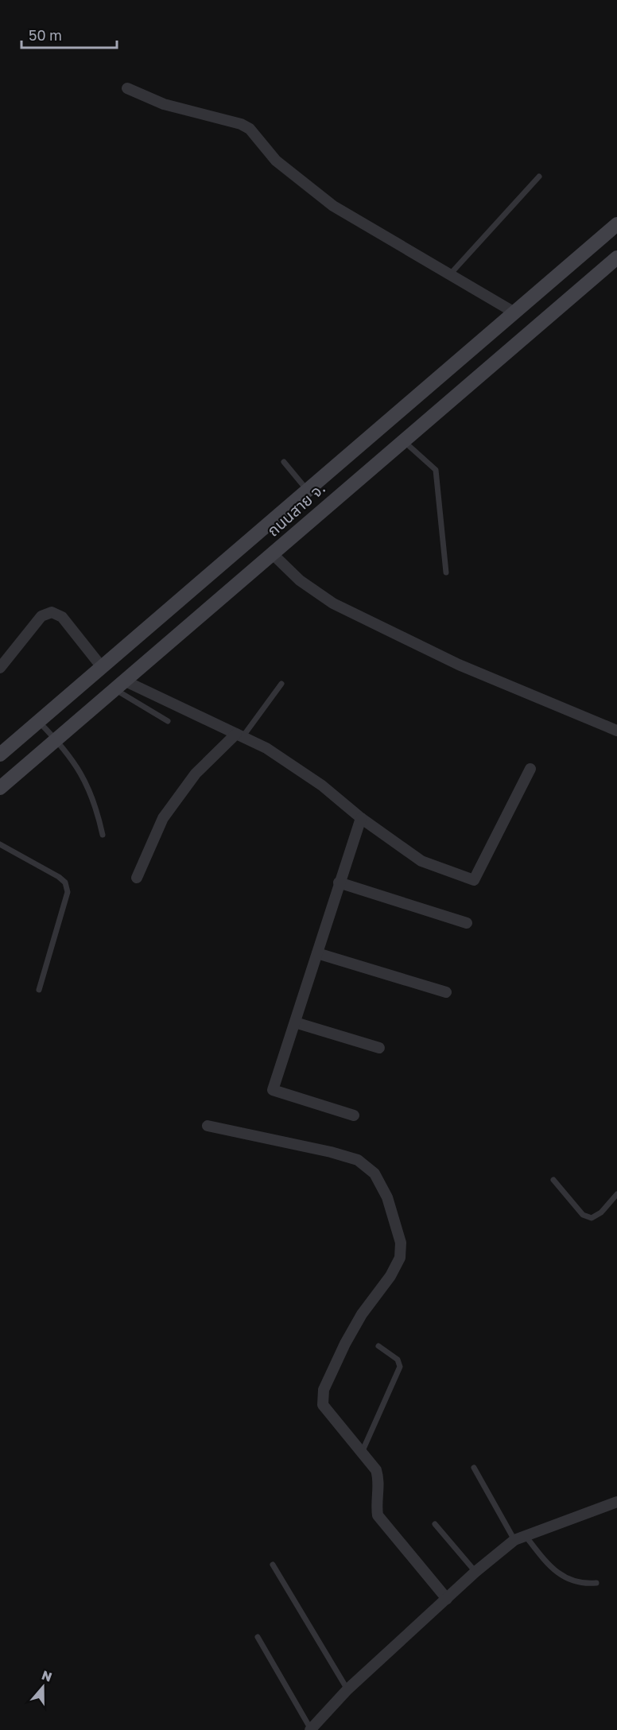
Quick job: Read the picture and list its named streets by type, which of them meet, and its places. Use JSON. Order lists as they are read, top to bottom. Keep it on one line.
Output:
{"streets":{"main road":["ถนนสาย จ."]},"scale_bar":"50 m","north":"top"}
